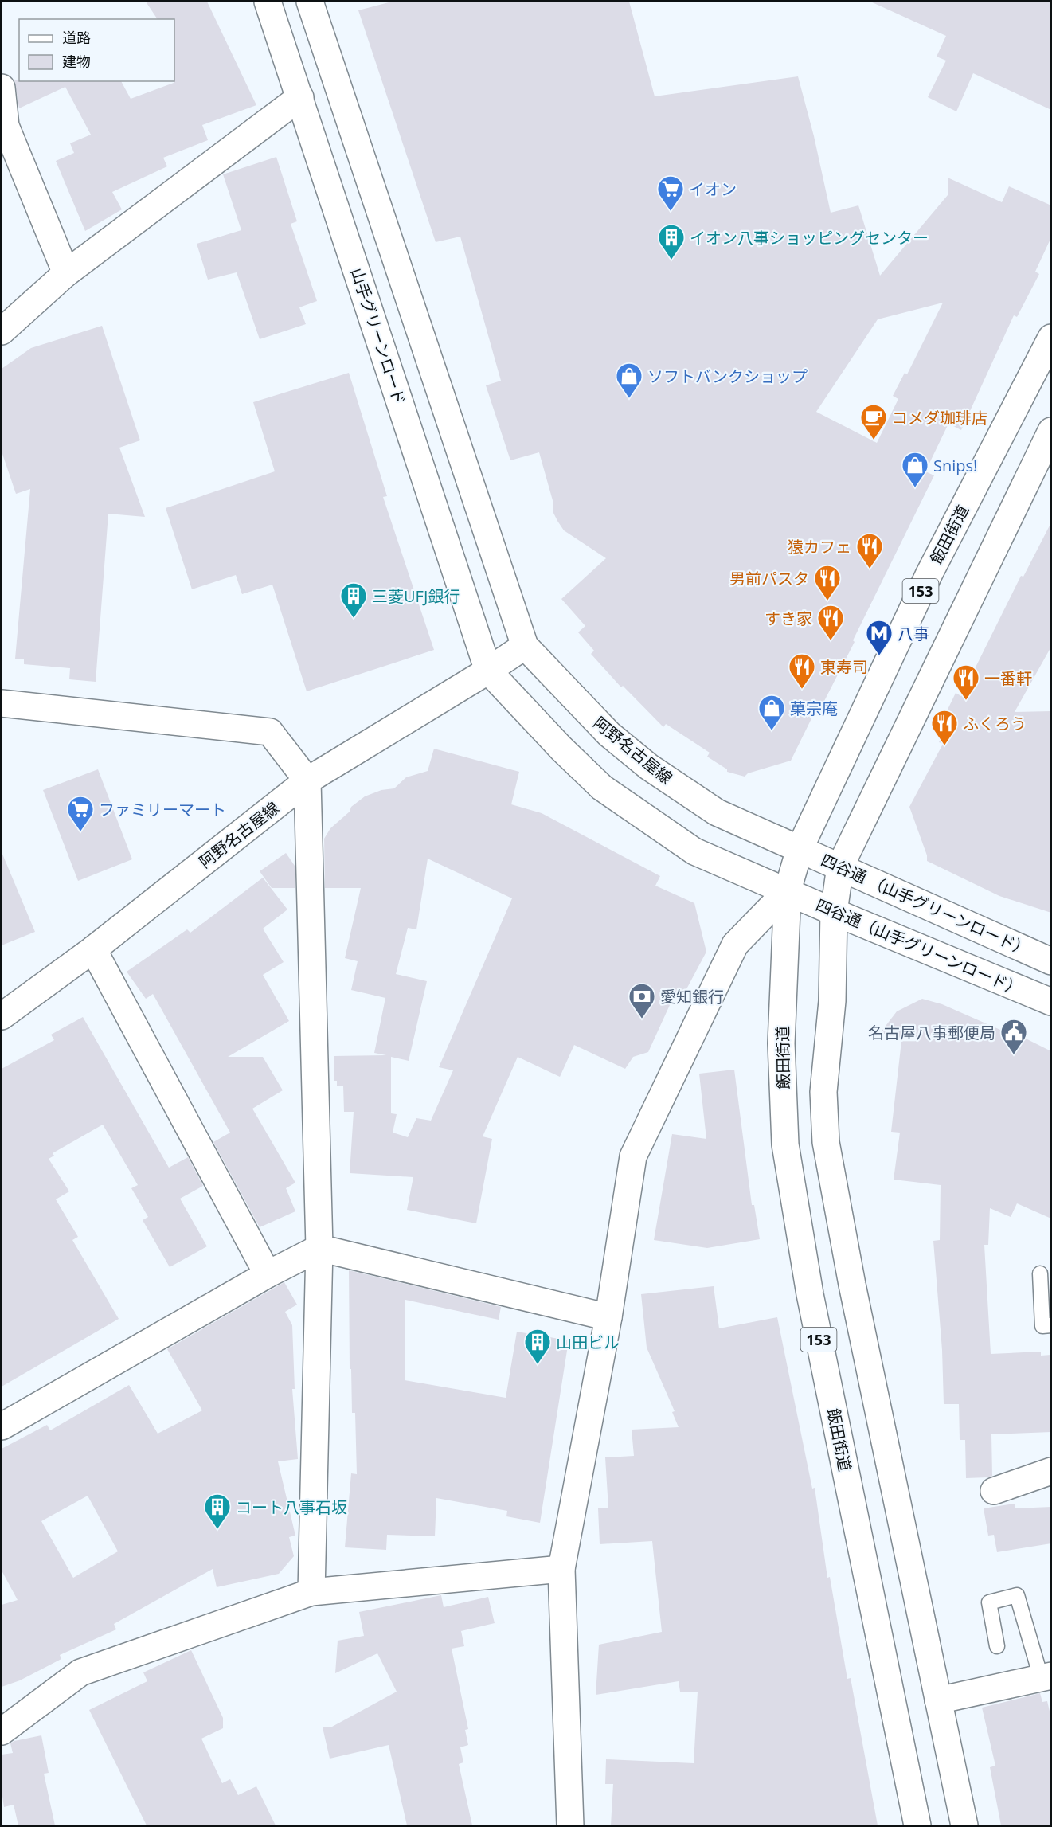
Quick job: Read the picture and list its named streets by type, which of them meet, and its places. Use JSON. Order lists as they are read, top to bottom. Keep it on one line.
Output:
{"streets":{"main road":["山手グリーンロード","飯田街道","153","阿野名古屋線","四谷通 （山手グリーンロード）","四谷通（山手グリーンロード）"]},"crossings":[["山手グリーンロード","阿野名古屋線"],["飯田街道","阿野名古屋線"],["飯田街道","四谷通 （山手グリーンロード）"],["飯田街道","四谷通（山手グリーンロード）"],["阿野名古屋線","四谷通 （山手グリーンロード）"]],"places":{"supermarket":["イオン","ファミリーマート"],"building":["イオン八事ショッピングセンター","三菱UFJ銀行","山田ビル","コート八事石坂"],"shop":["ソフトバンクショップ","Snips!","菓宗庵"],"cafe":["コメダ珈琲店"],"restaurant":["猿カフェ","男前パスタ","すき家","東寿司","一番軒","ふくろう"],"metro station":["八事"],"bank":["愛知銀行"],"public building":["名古屋八事郵便局"]},"legend":["道路","建物"]}
